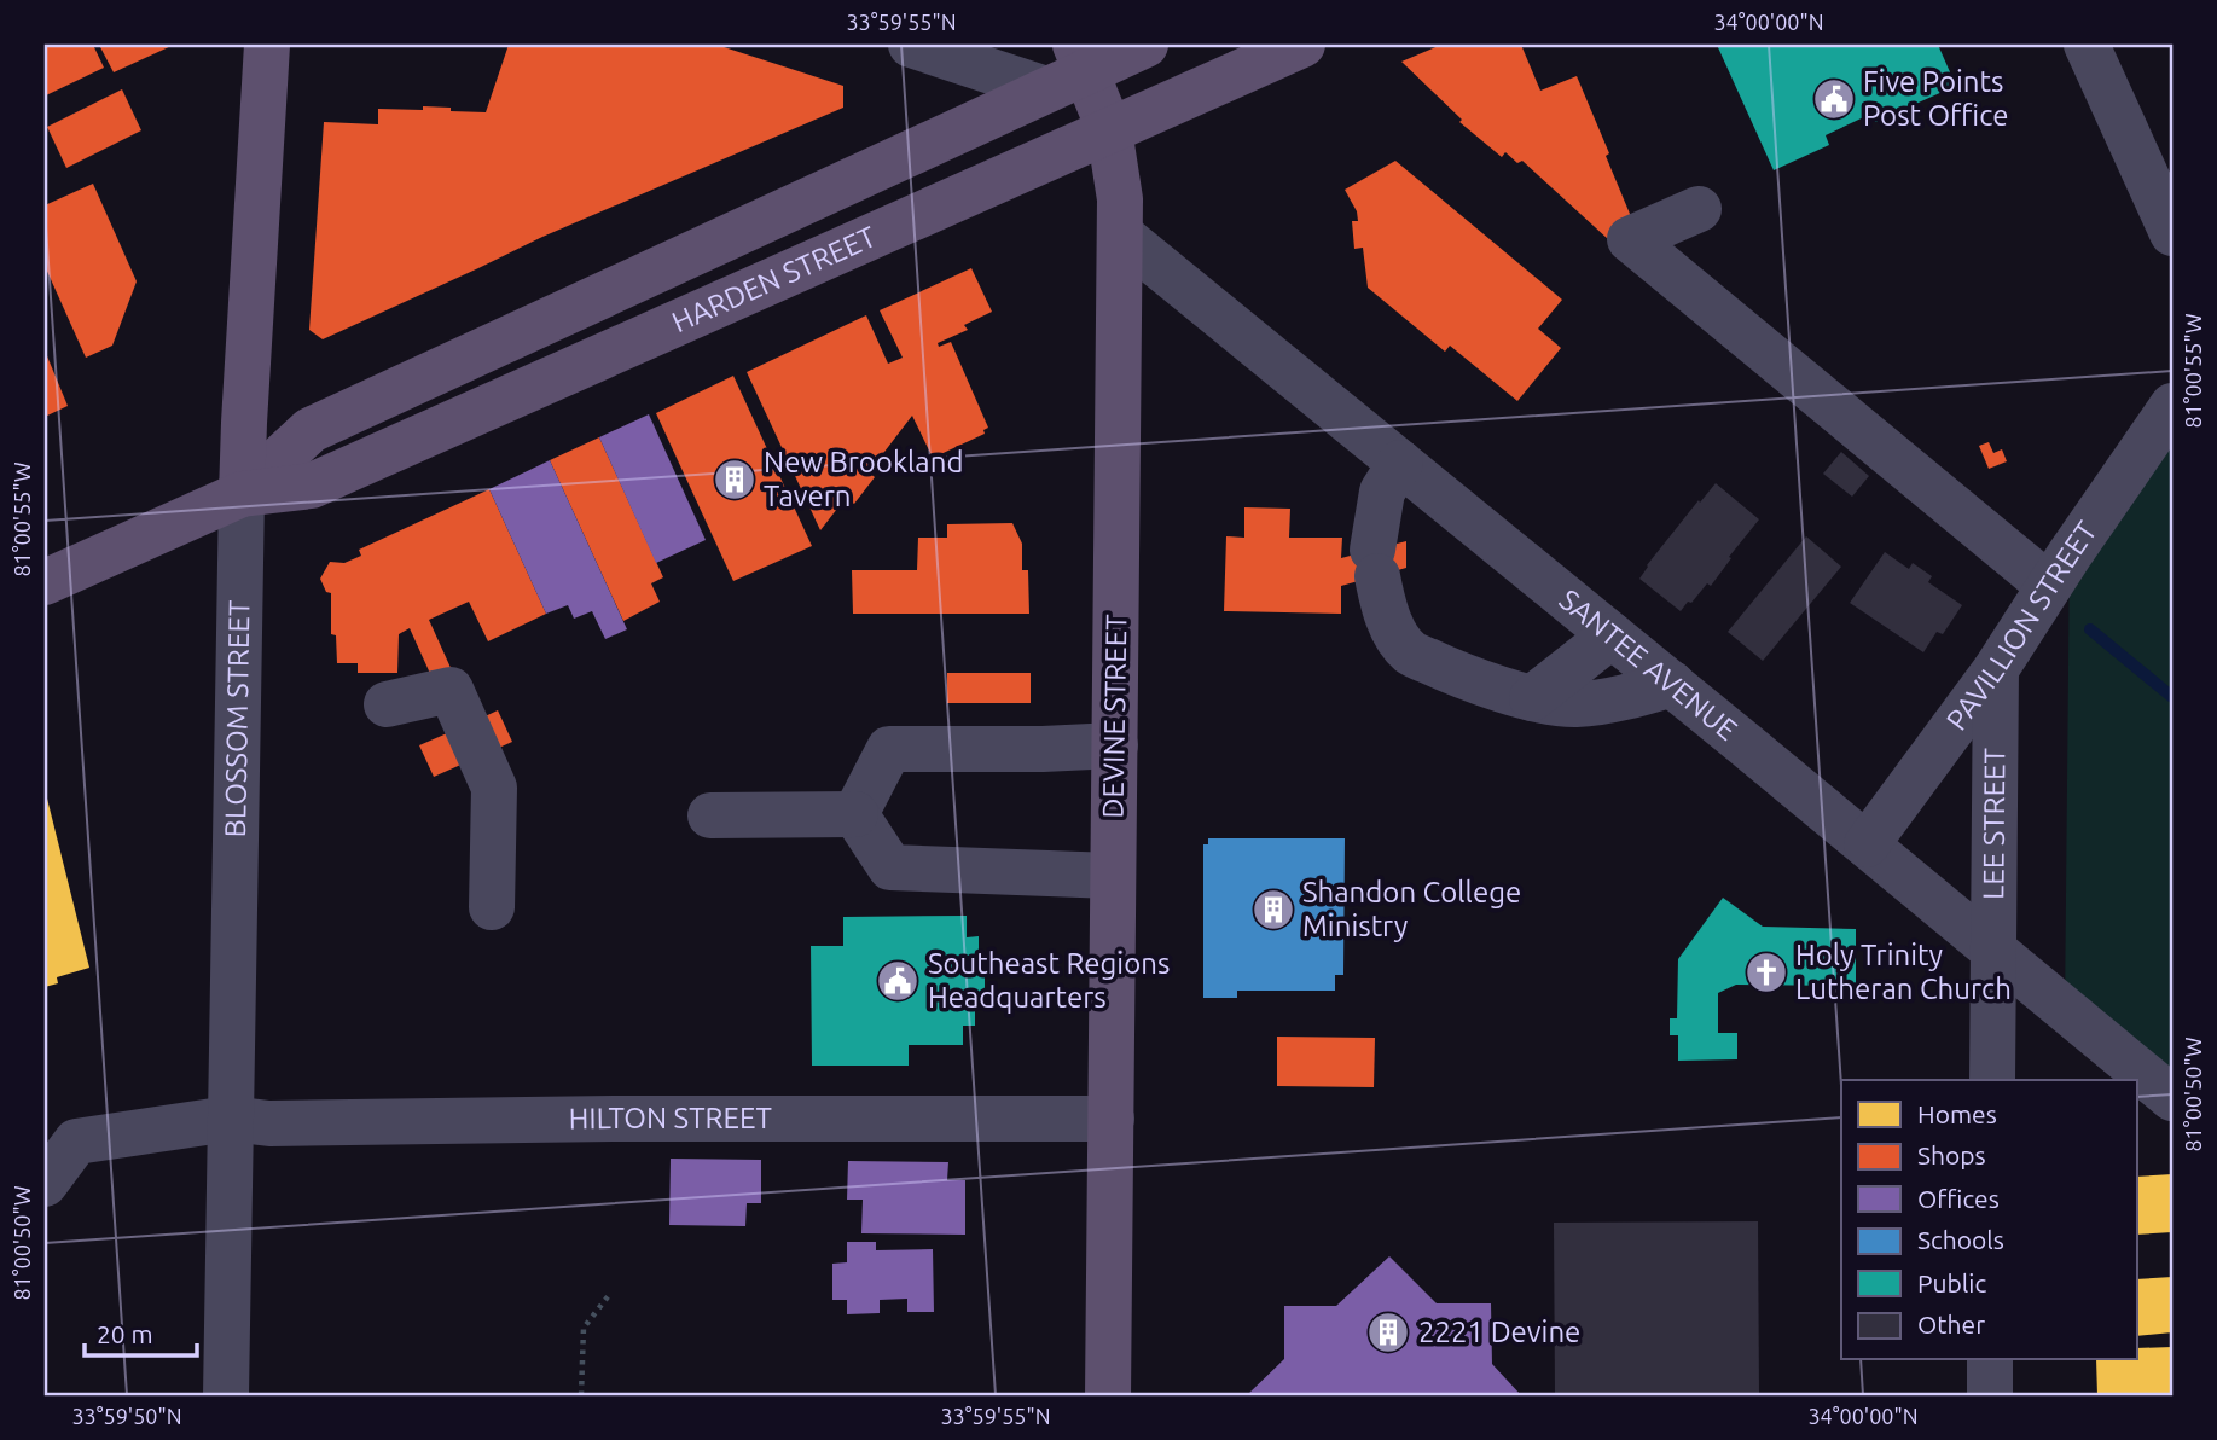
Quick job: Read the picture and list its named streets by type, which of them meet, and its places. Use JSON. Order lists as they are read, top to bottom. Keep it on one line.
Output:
{"streets":{"main road":["HARDEN STREET","DEVINE STREET","BLOSSOM STREET"],"street":["PAVILLION STREET","SANTEE AVENUE","LEE STREET","HILTON STREET"]},"crossings":[["HARDEN STREET","DEVINE STREET"],["HARDEN STREET","BLOSSOM STREET"],["PAVILLION STREET","SANTEE AVENUE"],["PAVILLION STREET","LEE STREET"],["SANTEE AVENUE","DEVINE STREET"],["SANTEE AVENUE","LEE STREET"],["DEVINE STREET","HILTON STREET"],["BLOSSOM STREET","HILTON STREET"]],"places":{"public building":["Five Points Post Office","Southeast Regions Headquarters"],"building":["New Brookland Tavern","Shandon College Ministry","2221 Devine"],"church":["Holy Trinity Lutheran Church"]},"legend":["Homes","Shops","Offices","Schools","Public","Other"],"scale_bar":"20 m","coordinates":["33°59'55\"N","34°00'00\"N","81°00'55\"W","81°00'50\"W","33°59'50\"N"]}
